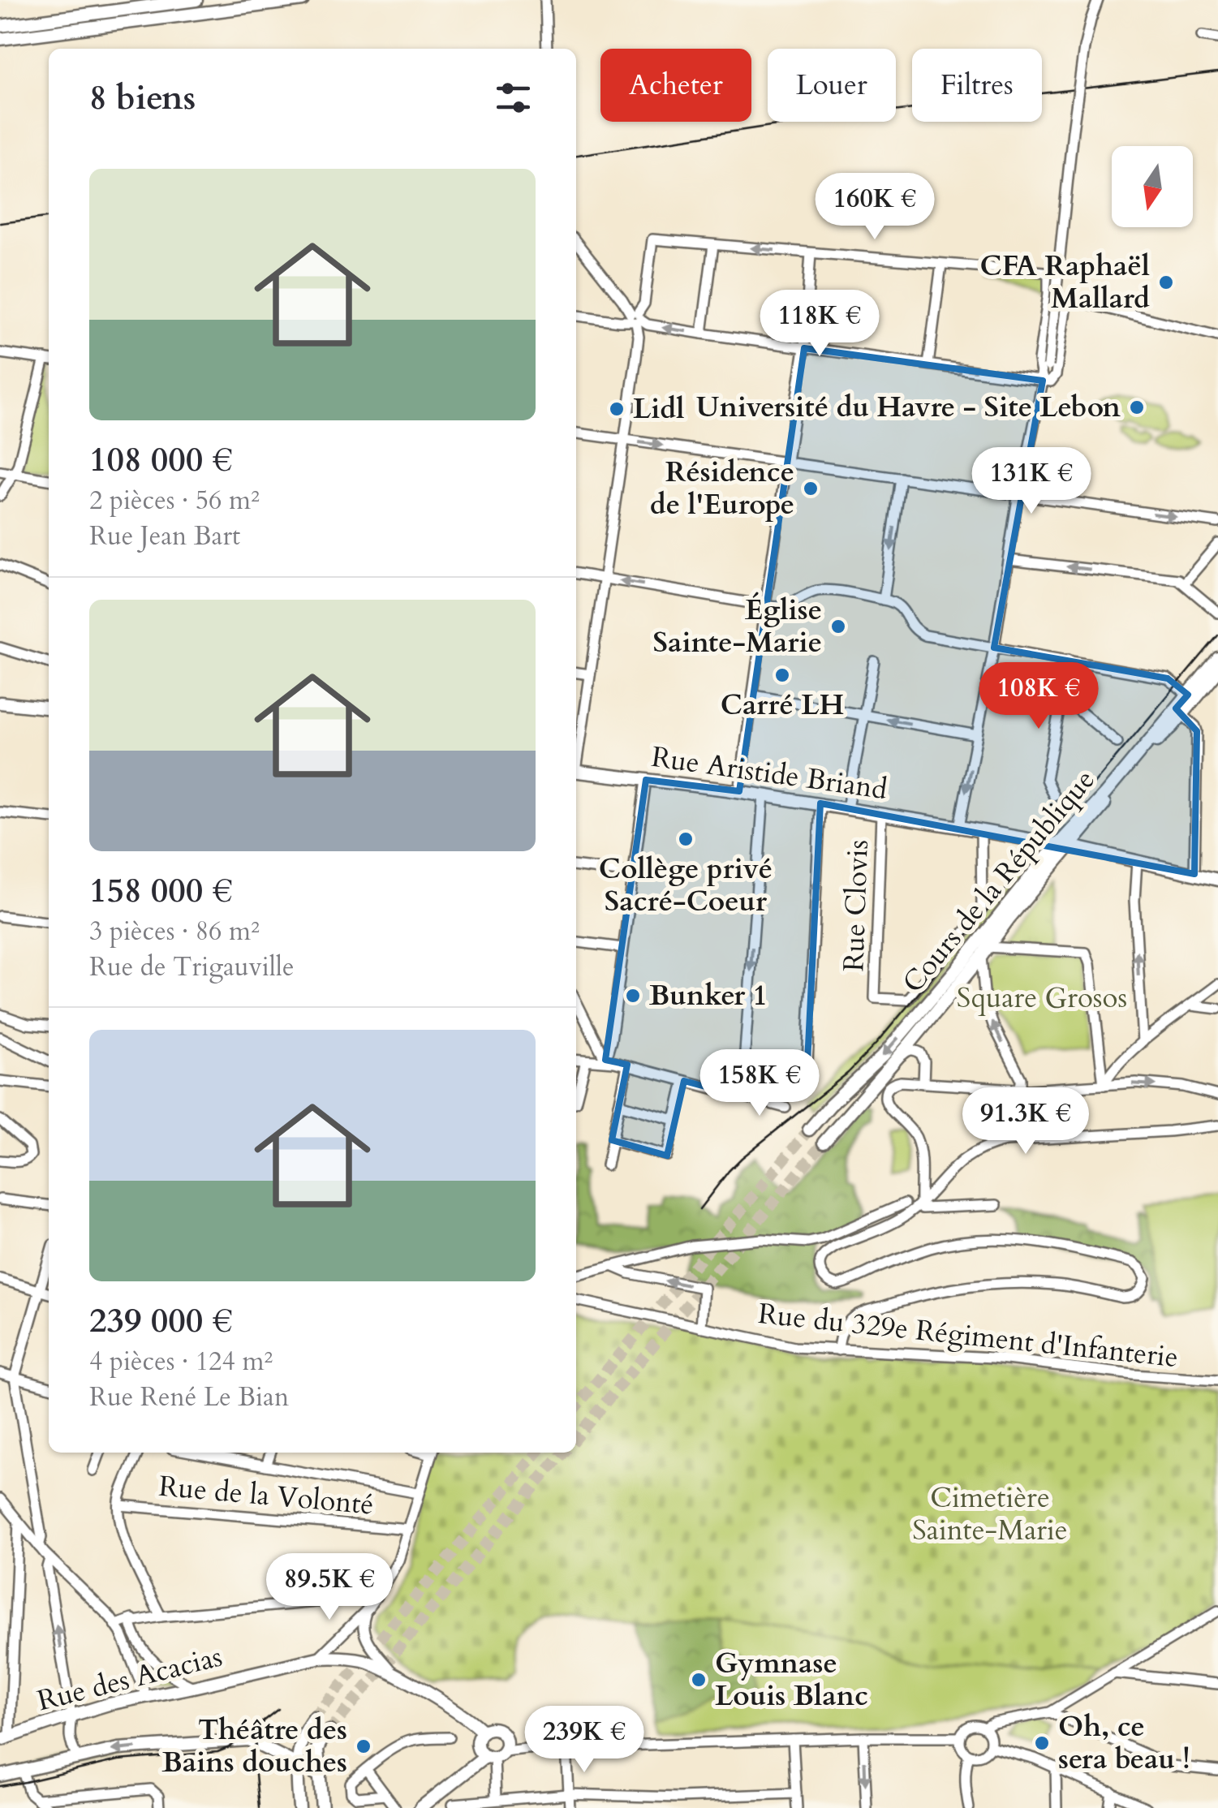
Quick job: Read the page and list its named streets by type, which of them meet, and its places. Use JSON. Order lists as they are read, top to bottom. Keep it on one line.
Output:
{"streets":{"main road":["Rue Aristide Briand","Cours de la République","Rue des Acacias"],"street":["Rue Clovis","Rue du 329e Régiment d'Infanterie","Rue de la Volonté"]},"crossings":[["Rue Aristide Briand","Cours de la République"],["Rue Aristide Briand","Rue Clovis"]],"parks":["Square Grosos","Cimetière Sainte-Marie"],"places":["CFA Raphaël Mallard","Université du Havre - Site Lebon","Lidl","Résidence de l'Europe","Église Sainte-Marie","Carré LH","Collège privé Sacré-Coeur","Bunker 1","Gymnase Louis Blanc","Oh, ce sera beau !","Théâtre des Bains douches"],"north":"bottom","page":{"chip":["Acheter","Louer","Filtres"],"heading":"8 biens","list":[{"name":"108 000 €","note":"2 pièces · 56 m² · Rue Jean Bart"},{"name":"158 000 €","note":"3 pièces · 86 m² · Rue de Trigauville"},{"name":"239 000 €","note":"4 pièces · 124 m² · Rue René Le Bian"}],"price":["160K €","118K €","131K €","108K €","158K €","91.3K €","89.5K €","239K €"]}}
